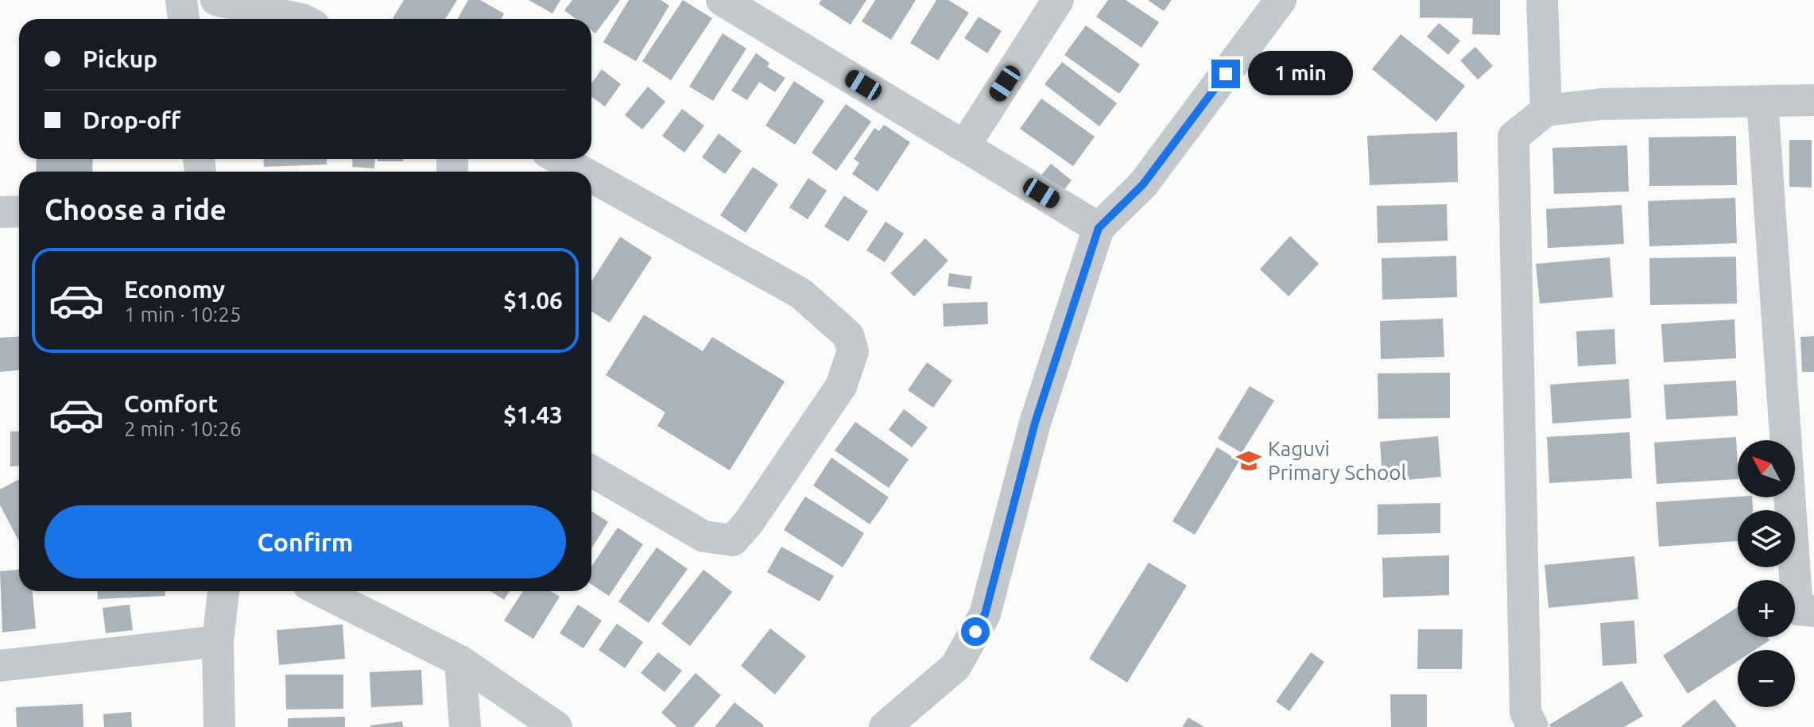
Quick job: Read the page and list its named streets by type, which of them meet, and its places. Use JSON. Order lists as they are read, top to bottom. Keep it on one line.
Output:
{"places":{"school or university":["Kaguvi Primary School"]},"north":"top left","page":{"banner":["Pickup","Drop-off"],"bubble":"1 min","heading":"Choose a ride","list":[{"name":"Economy","note":"1 min · 10:25","value":"$1.06"},{"name":"Comfort","note":"2 min · 10:26","value":"$1.43"}],"map_buttons":["+","−"],"buttons":"Confirm"}}
